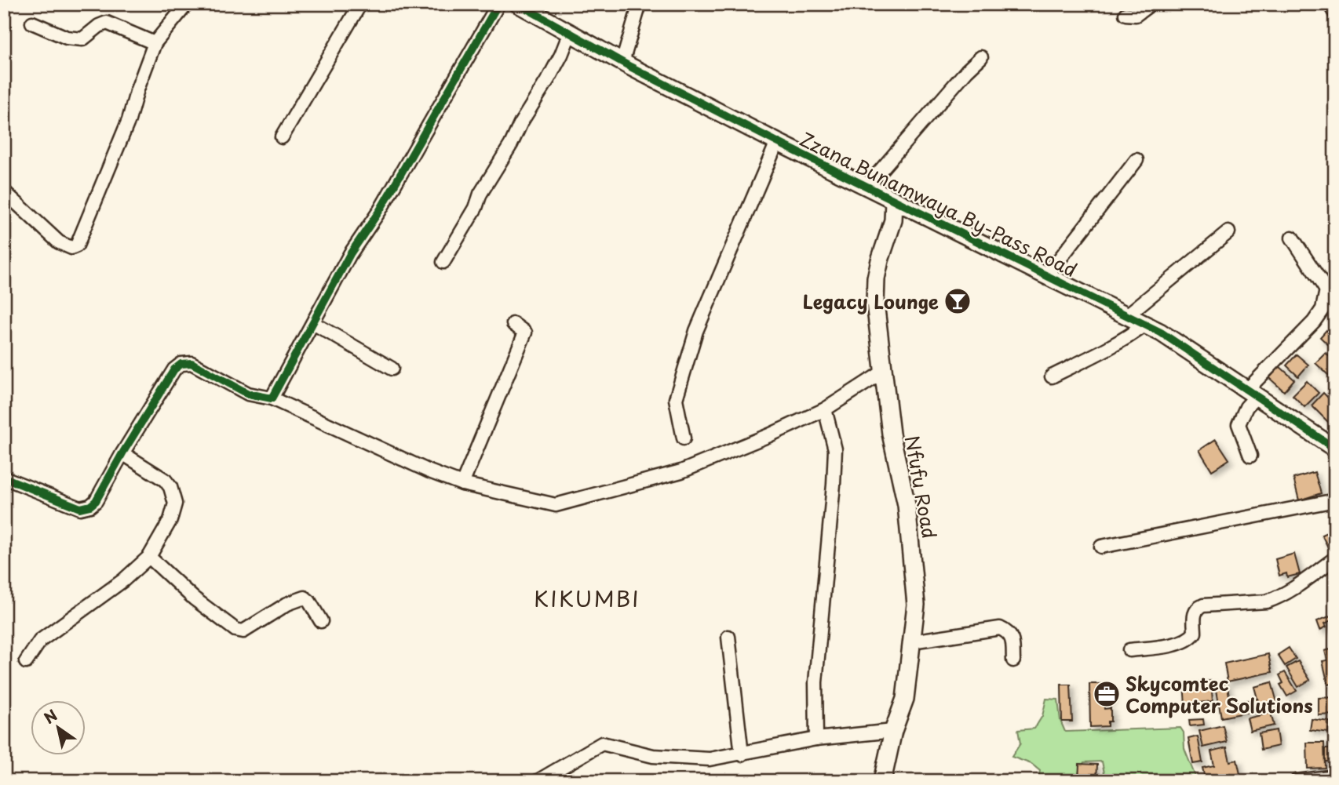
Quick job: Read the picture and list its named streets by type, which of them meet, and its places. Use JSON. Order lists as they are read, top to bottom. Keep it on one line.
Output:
{"streets":{"street":["Zzana Bunamwaya By-Pass Road","Nfufu Road"]},"crossings":[["Zzana Bunamwaya By-Pass Road","Nfufu Road"]],"districts":["KIKUMBI"],"places":{"bar":["Legacy Lounge"],"office":["Skycomtec Computer Solutions"]},"north":"top left"}
